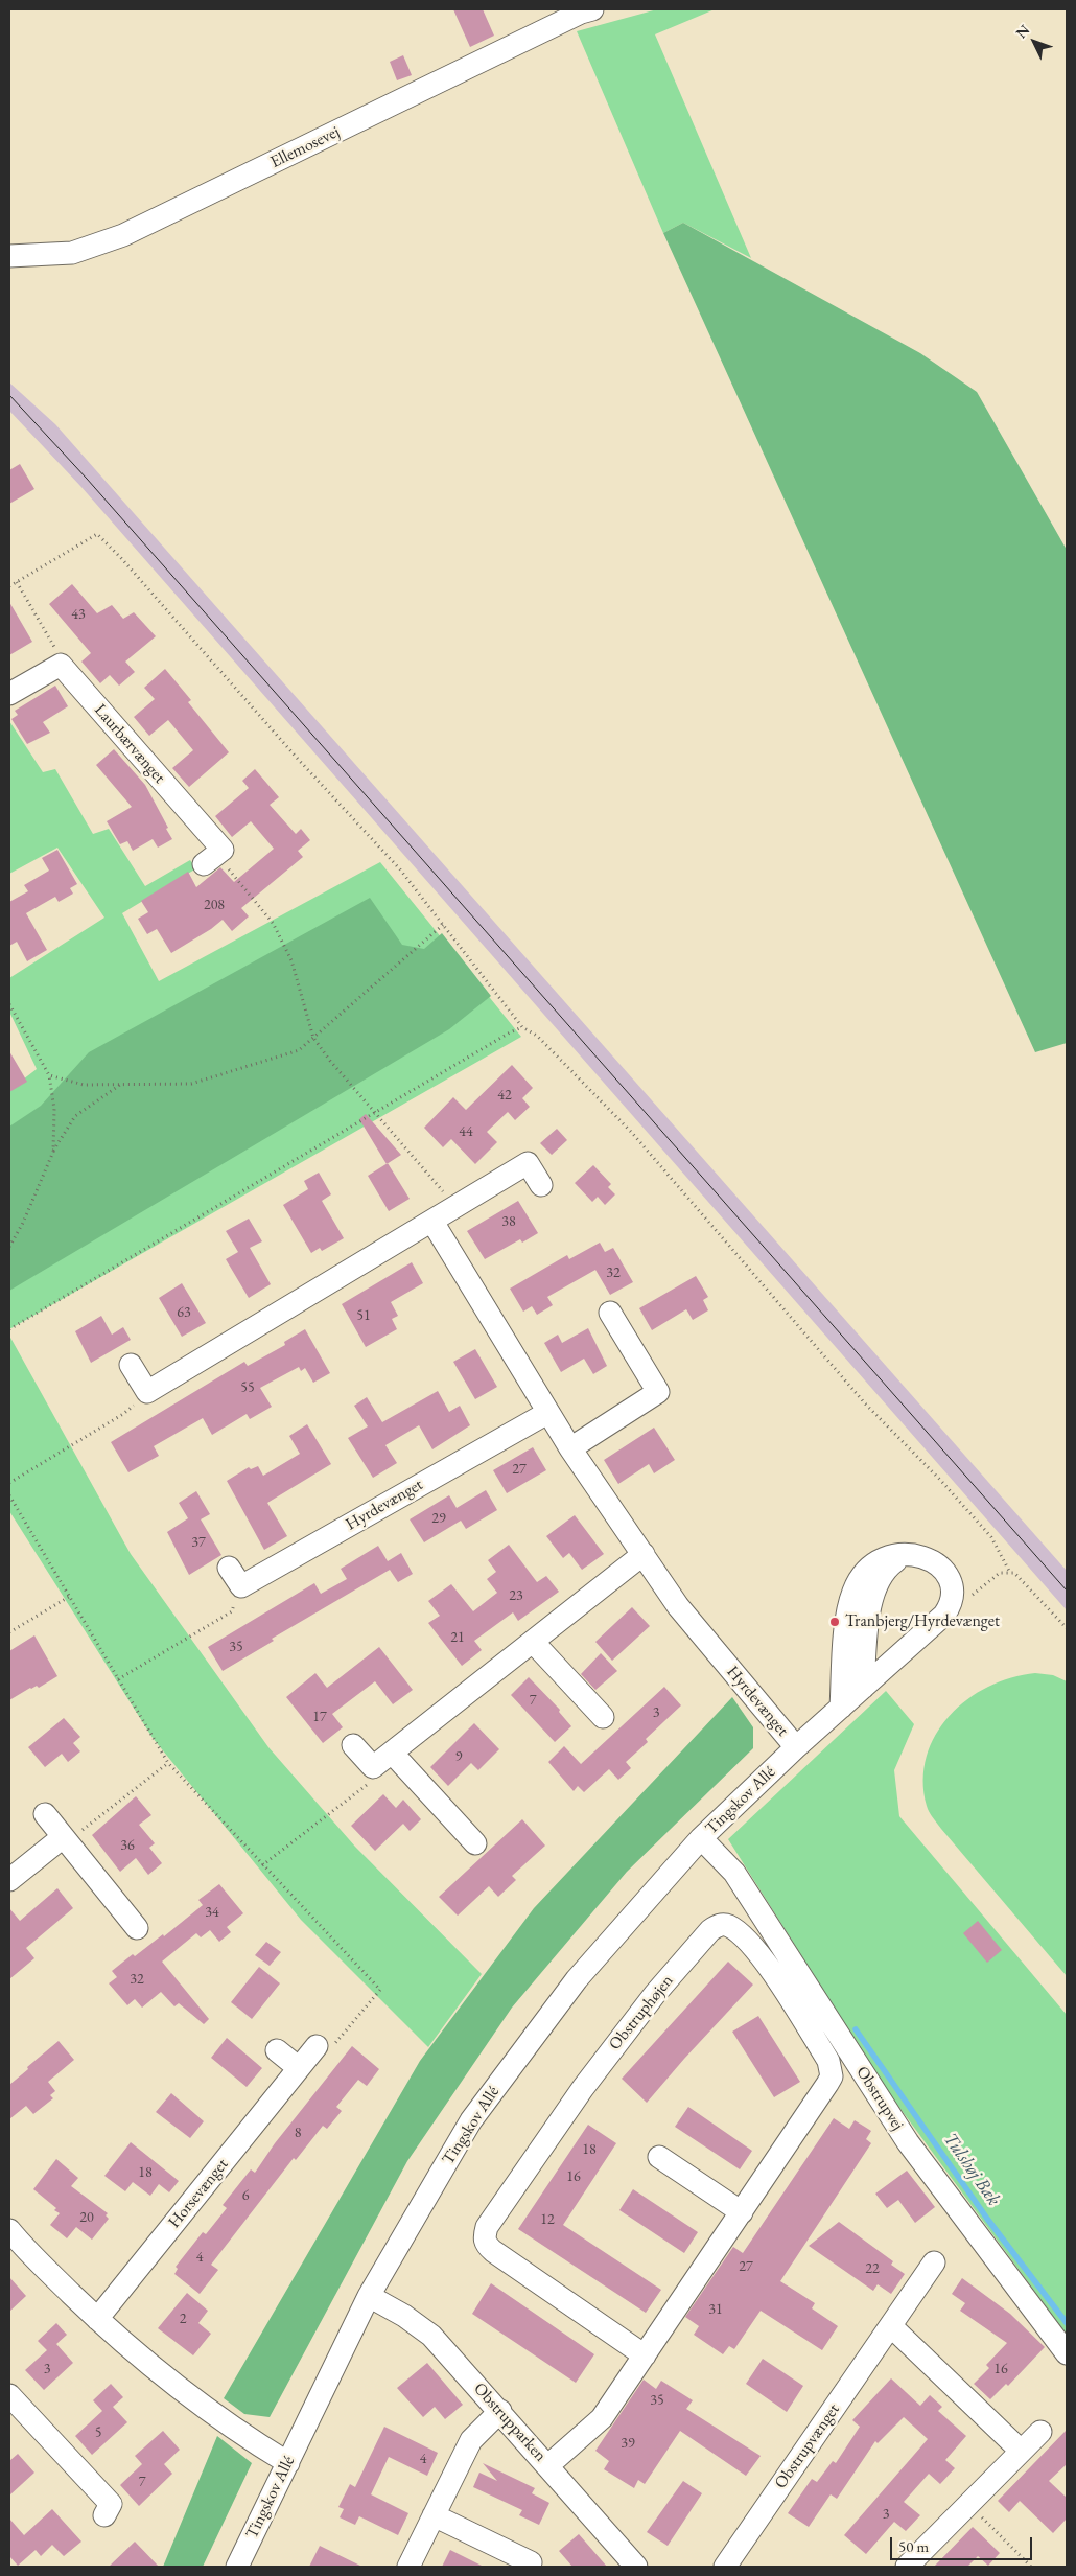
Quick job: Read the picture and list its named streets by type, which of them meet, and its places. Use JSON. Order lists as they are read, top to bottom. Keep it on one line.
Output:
{"streets":{"street":["Ellemosevej","Laurbærvænget","Hyrdevænget","Tingskov Allé","Obstruphøjen","Obstrupvej","Horsevænget","Obstrupparken","Obstrupvænget"]},"crossings":[["Hyrdevænget","Tingskov Allé"],["Tingskov Allé","Obstrupvej"],["Tingskov Allé","Obstrupparken"],["Obstruphøjen","Obstrupparken"]],"water":["Tulshøj Bæk"],"places":["Tranbjerg/Hyrdevænget"],"house_numbers":["43","208","42","44","38","32","63","51","55","27","29","37","23","21","35","7","3","17","9","36","34","32","8","18","18","16","6","20","12","4","27","22","31","2","3","16","35","5","39","4","7","3"],"scale_bar":"50 m","north":"top left"}
